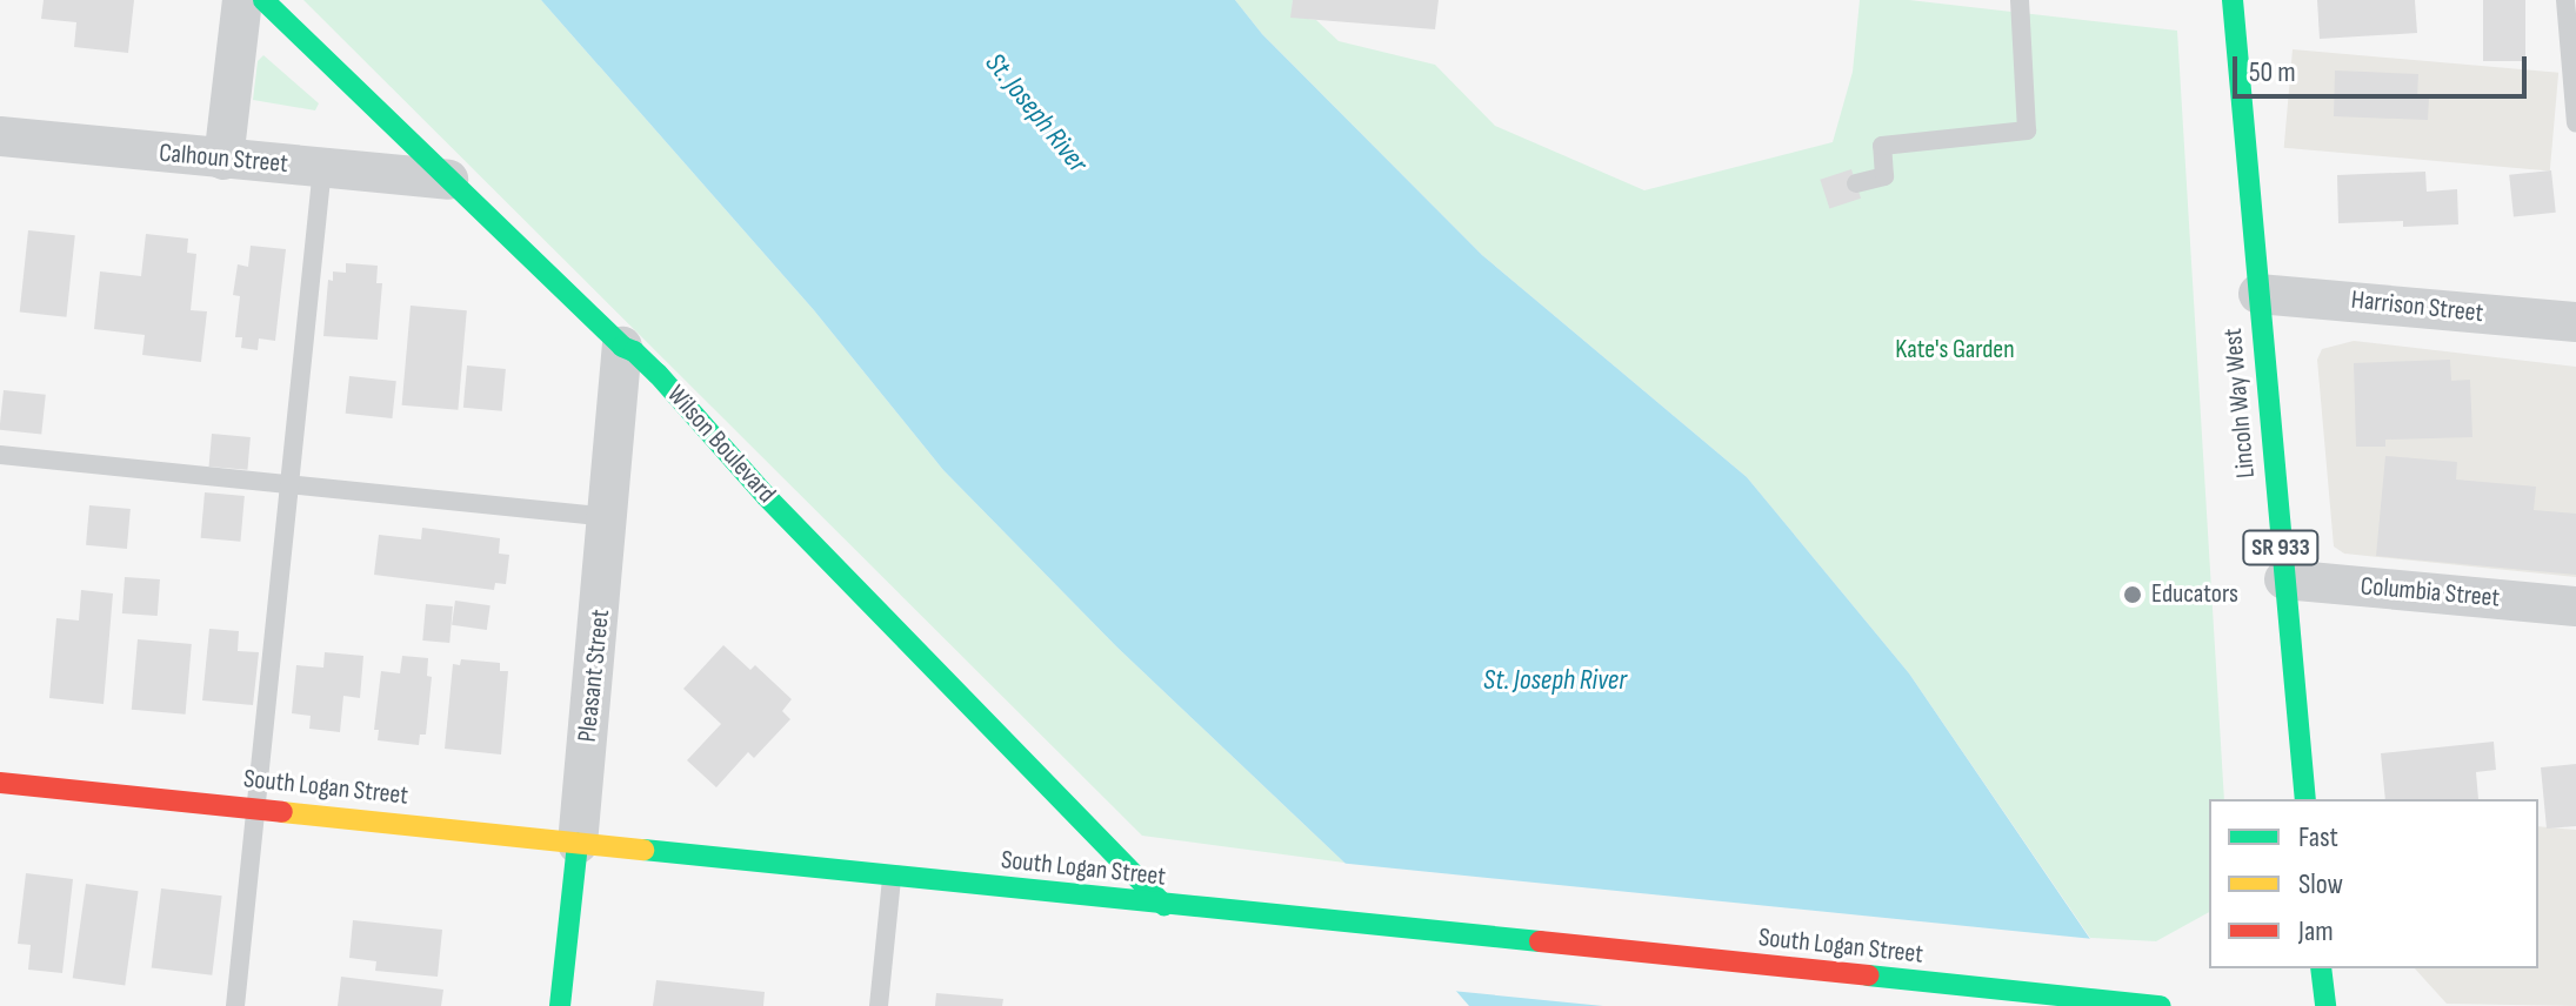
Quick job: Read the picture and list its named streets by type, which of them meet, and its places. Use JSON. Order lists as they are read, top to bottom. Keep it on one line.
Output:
{"streets":{"street":["Calhoun Street","Harrison Street","Lincoln Way West","Wilson Boulevard","SR 933","Columbia Street","Pleasant Street","South Logan Street"]},"crossings":[["Calhoun Street","Wilson Boulevard"],["Harrison Street","Lincoln Way West"],["Lincoln Way West","Columbia Street"],["Wilson Boulevard","Pleasant Street"],["Wilson Boulevard","South Logan Street"],["Pleasant Street","South Logan Street"]],"water":["St. Joseph River"],"parks":["Kate's Garden"],"places":["Educators"],"legend":["Fast","Slow","Jam"],"scale_bar":"50 m"}
